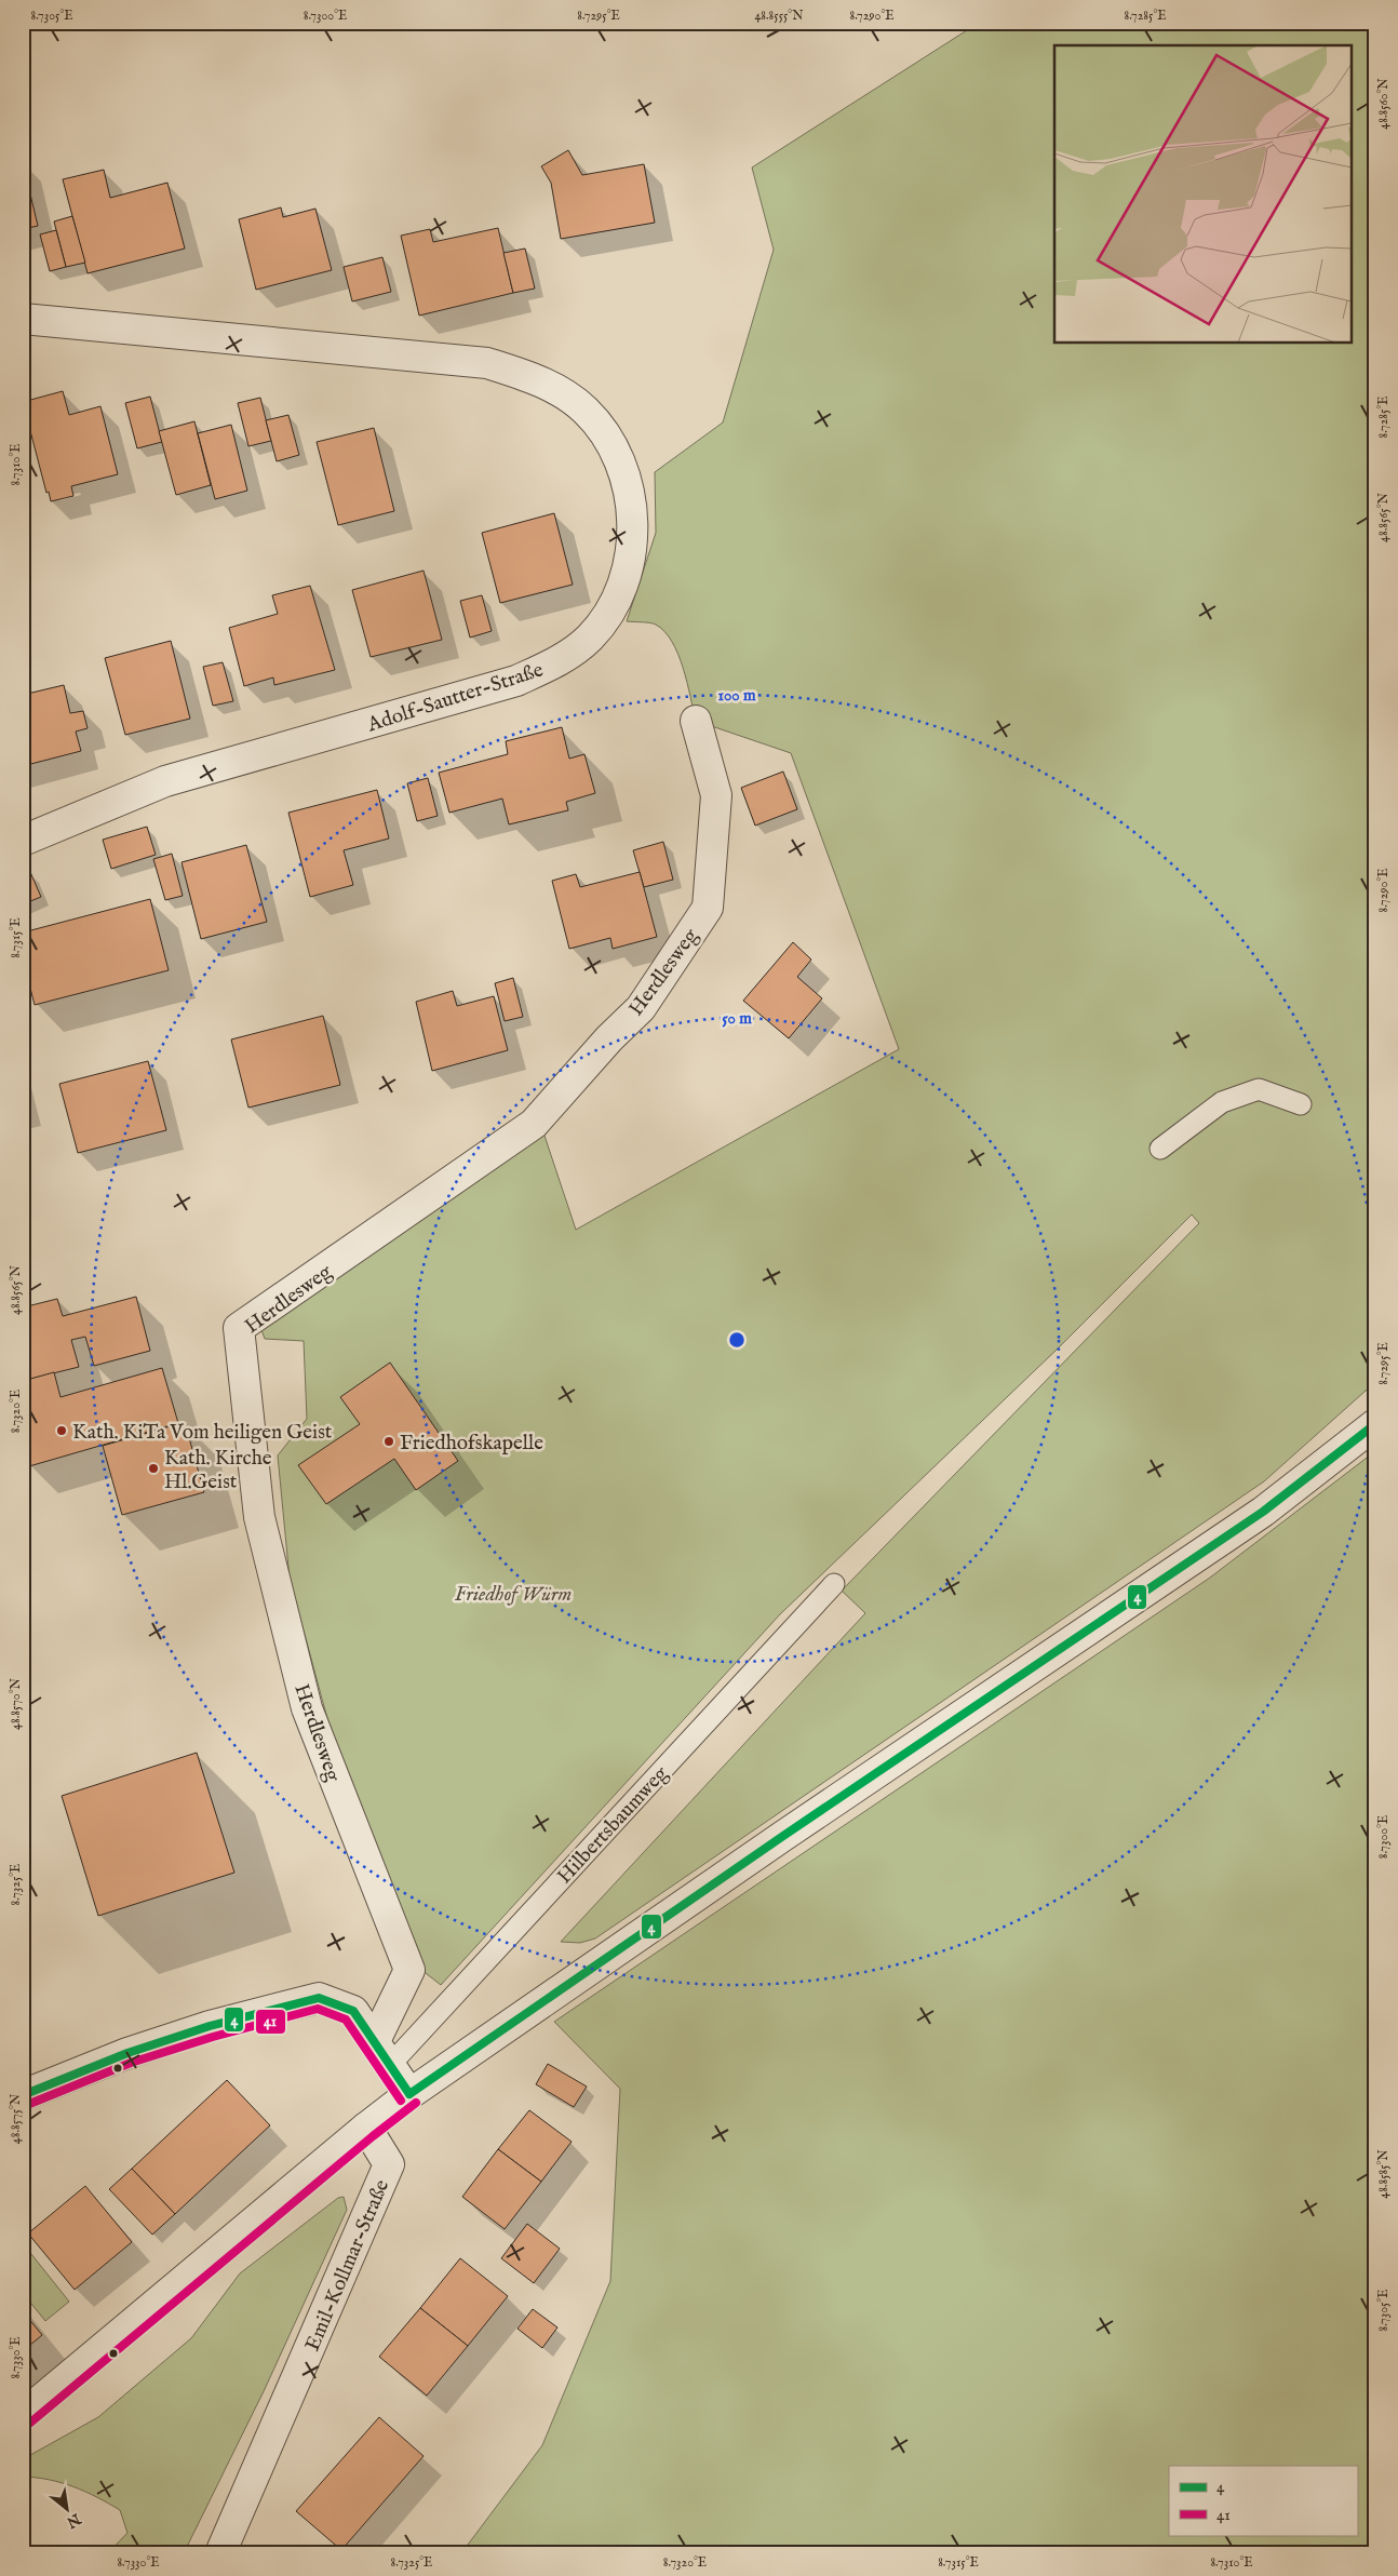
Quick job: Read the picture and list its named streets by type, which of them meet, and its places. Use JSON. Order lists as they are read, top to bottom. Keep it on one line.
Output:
{"streets":{"street":["Adolf-Sautter-Straße","Herdlesweg","Emil-Kollmar-Straße"],"lane":["Hilbertsbaumweg"]},"crossings":[["Herdlesweg","Hilbertsbaumweg"]],"parks":["Friedhof Würm"],"places":["Kath. KiTa Vom heiligen Geist","Friedhofskapelle","Kath. Kirche Hl.Geist"],"lines":["transit line 4","transit line 41"],"legend":["4","41"],"north":"bottom right","coordinates":["8.7305°E","8.7300°E","8.7295°E","48.8555°N","8.7290°E","8.7285°E","48.8560°N","8.7310°E","48.8565°N","8.7315°E","8.7320°E","48.8570°N","8.7325°E","48.8575°N","48.8585°N","8.7330°E"],"rings":["100 m","50 m"]}
